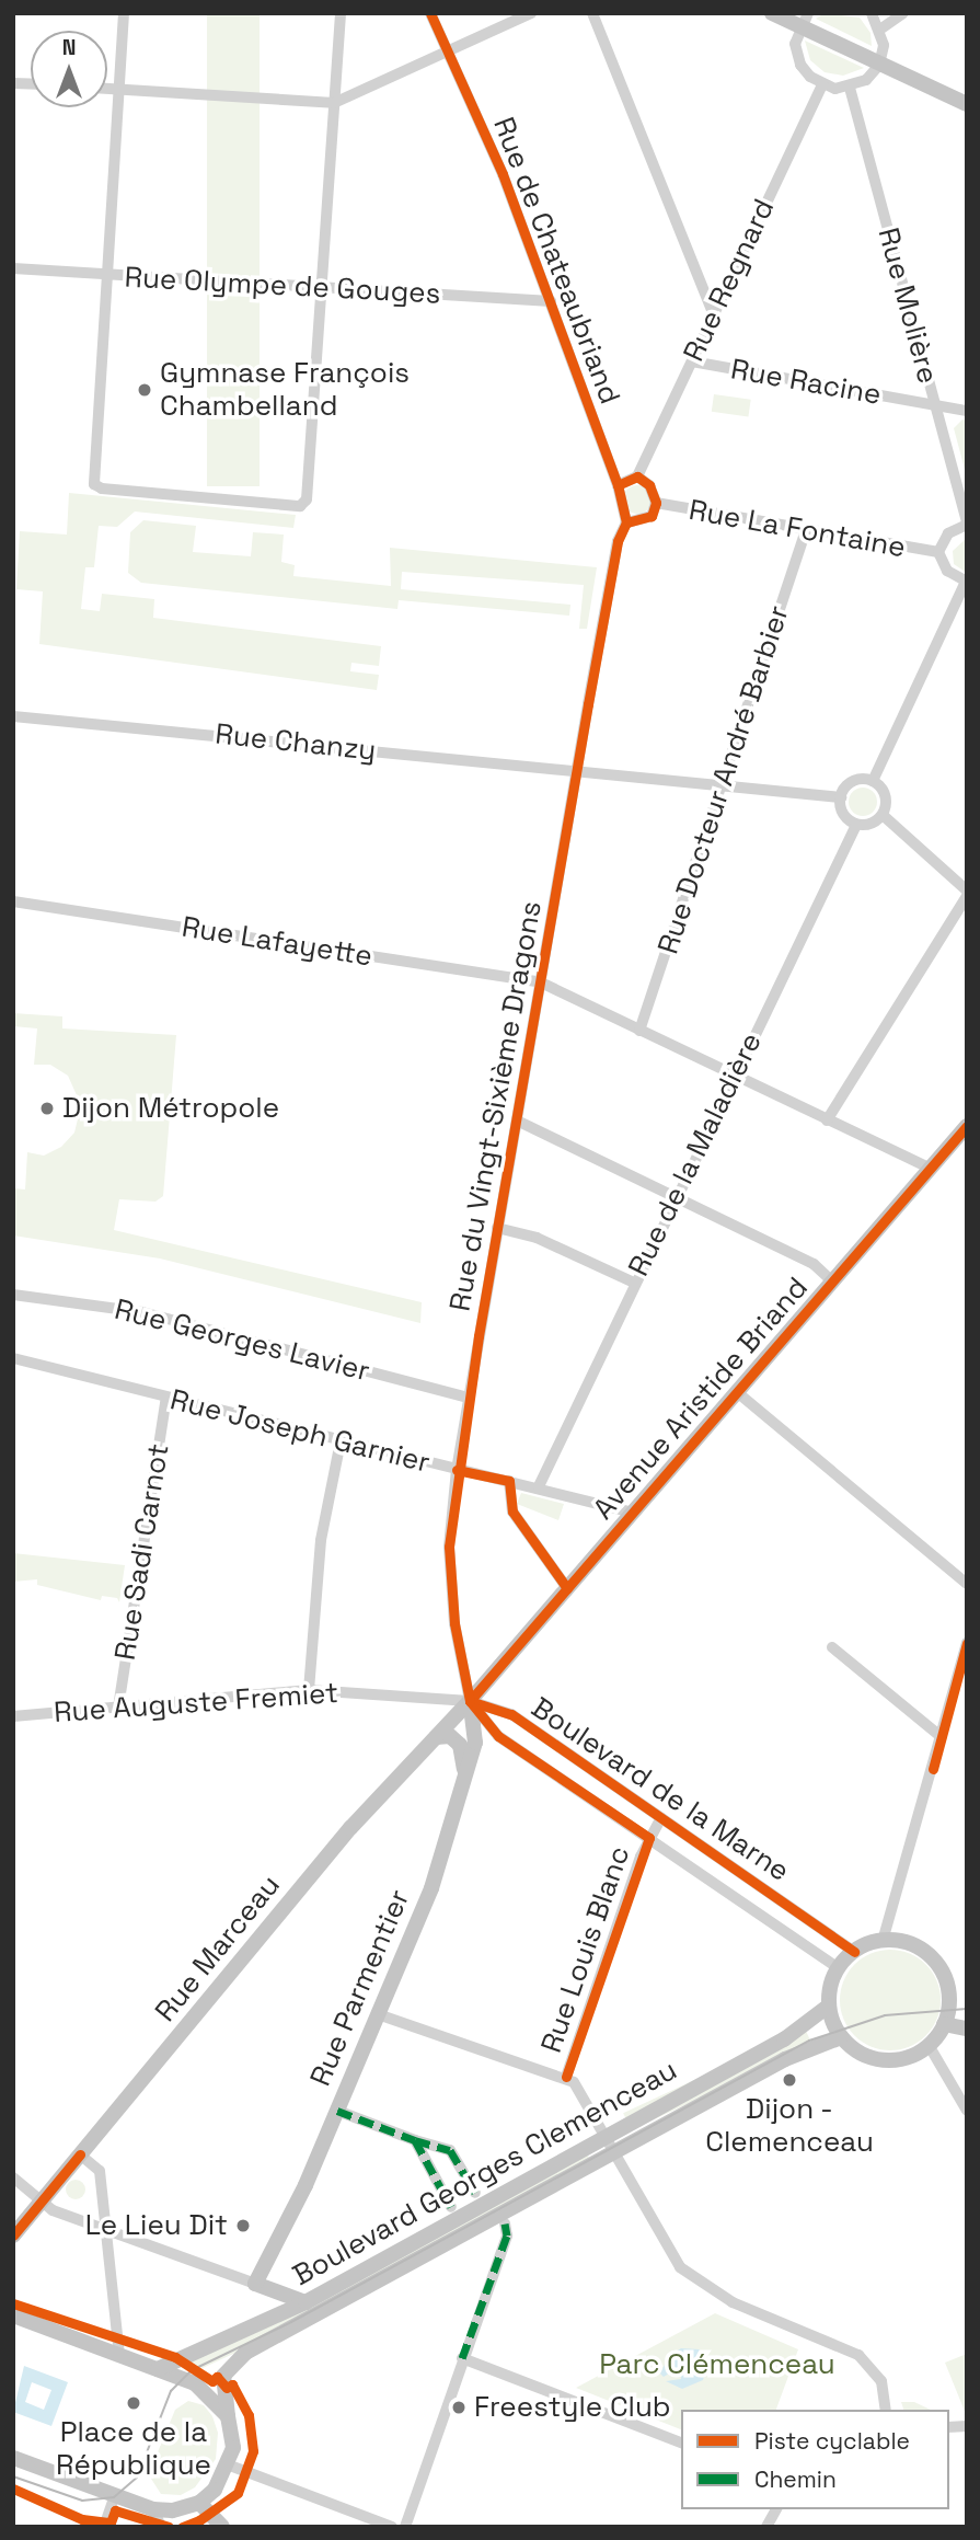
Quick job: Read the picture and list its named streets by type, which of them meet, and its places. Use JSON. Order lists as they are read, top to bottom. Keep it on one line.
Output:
{"streets":{"main road":["Avenue Aristide Briand","Rue Marceau","Rue Parmentier","Boulevard Georges Clemenceau"],"street":["Rue de Chateaubriand","Rue Regnard","Rue Olympe de Gouges","Rue Molière","Rue Racine","Rue La Fontaine","Rue Chanzy","Rue Docteur André Barbier","Rue Lafayette","Rue du Vingt-Sixième Dragons","Rue de la Maladière","Rue Georges Lavier","Rue Joseph Garnier","Rue Sadi Carnot","Rue Auguste Fremiet","Boulevard de la Marne","Rue Louis Blanc"]},"crossings":[["Rue de Chateaubriand","Rue Olympe de Gouges"],["Rue de Chateaubriand","Rue du Vingt-Sixième Dragons"],["Rue Regnard","Rue Racine"],["Rue Molière","Rue Racine"],["Rue La Fontaine","Rue Docteur André Barbier"],["Rue Chanzy","Rue Docteur André Barbier"],["Rue Chanzy","Rue du Vingt-Sixième Dragons"],["Rue Chanzy","Rue de la Maladière"],["Rue Docteur André Barbier","Rue Lafayette"],["Rue Lafayette","Rue du Vingt-Sixième Dragons"],["Rue Lafayette","Rue de la Maladière"],["Rue Lafayette","Avenue Aristide Briand"],["Rue du Vingt-Sixième Dragons","Rue Georges Lavier"],["Rue du Vingt-Sixième Dragons","Avenue Aristide Briand"],["Rue du Vingt-Sixième Dragons","Rue Joseph Garnier"],["Rue du Vingt-Sixième Dragons","Rue Auguste Fremiet"],["Rue du Vingt-Sixième Dragons","Boulevard de la Marne"],["Rue du Vingt-Sixième Dragons","Rue Marceau"],["Rue du Vingt-Sixième Dragons","Rue Parmentier"],["Rue de la Maladière","Rue Joseph Garnier"],["Avenue Aristide Briand","Rue Joseph Garnier"],["Avenue Aristide Briand","Rue Auguste Fremiet"],["Avenue Aristide Briand","Boulevard de la Marne"],["Avenue Aristide Briand","Rue Marceau"],["Avenue Aristide Briand","Rue Parmentier"],["Rue Joseph Garnier","Rue Sadi Carnot"],["Rue Sadi Carnot","Rue Auguste Fremiet"],["Rue Auguste Fremiet","Boulevard de la Marne"],["Rue Auguste Fremiet","Rue Marceau"],["Rue Auguste Fremiet","Rue Parmentier"],["Boulevard de la Marne","Rue Marceau"],["Boulevard de la Marne","Rue Louis Blanc"],["Boulevard de la Marne","Rue Parmentier"],["Boulevard de la Marne","Boulevard Georges Clemenceau"],["Rue Marceau","Rue Parmentier"]],"parks":["Parc Clémenceau"],"places":["Gymnase François Chambelland","Dijon Métropole","Dijon - Clemenceau","Le Lieu Dit","Place de la République","Freestyle Club"],"legend":["Piste cyclable","Chemin"],"north":"top"}
